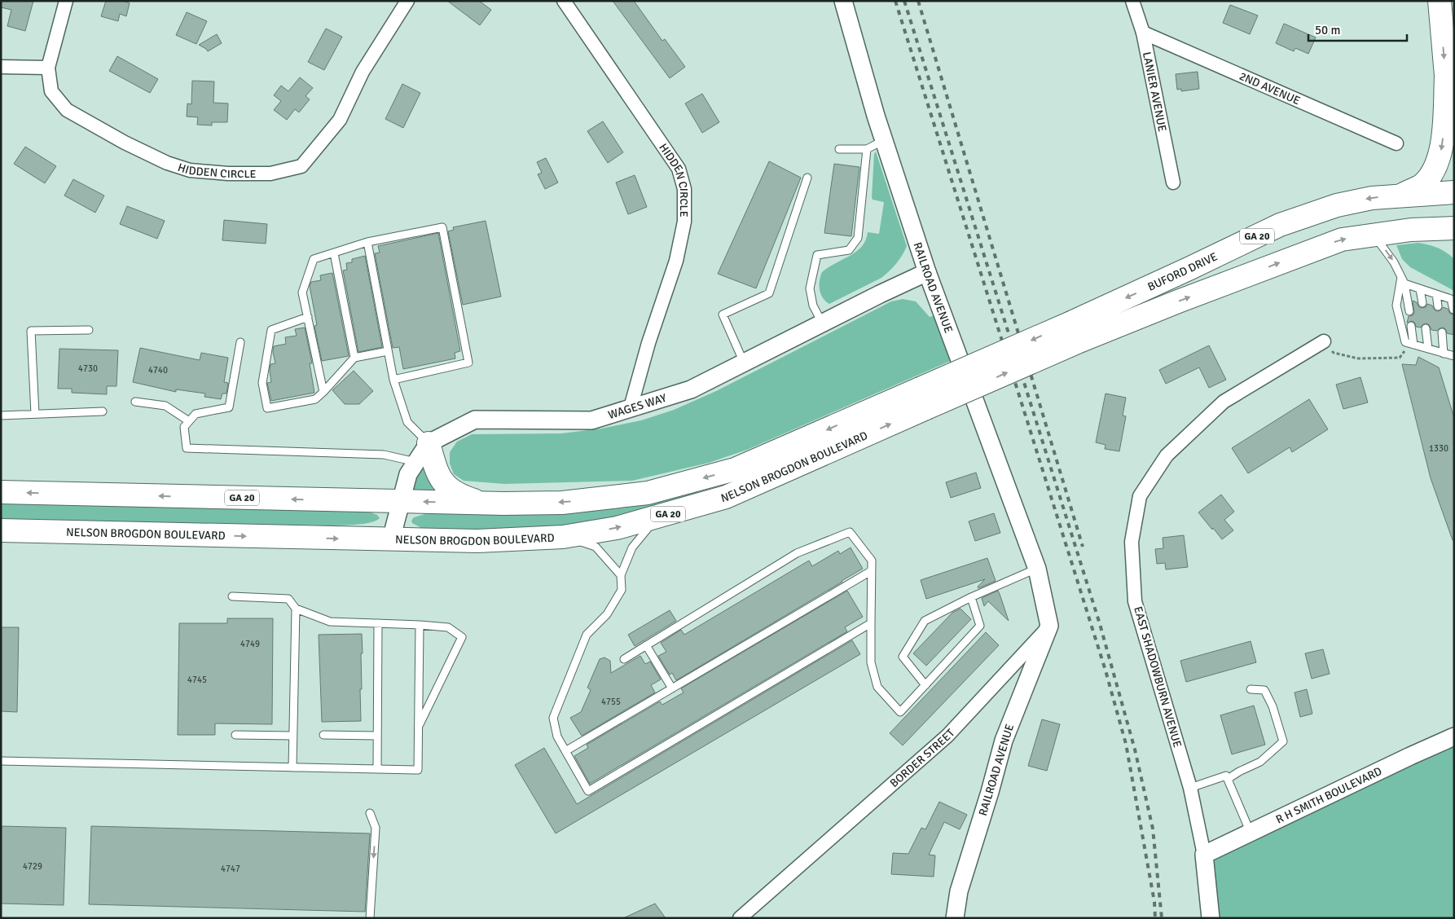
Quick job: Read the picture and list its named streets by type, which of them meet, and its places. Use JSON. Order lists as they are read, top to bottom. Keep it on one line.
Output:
{"streets":{"highway":["GA 20","BUFORD DRIVE","NELSON BROGDON BOULEVARD"],"street":["2ND AVENUE","LANIER AVENUE","HIDDEN CIRCLE","RAILROAD AVENUE","WAGES WAY","EAST SHADOWBURN AVENUE","BORDER STREET","R H SMITH BOULEVARD"]},"crossings":[["2ND AVENUE","LANIER AVENUE"],["HIDDEN CIRCLE","WAGES WAY"],["BUFORD DRIVE","NELSON BROGDON BOULEVARD"],["RAILROAD AVENUE","WAGES WAY"],["RAILROAD AVENUE","BORDER STREET"],["WAGES WAY","NELSON BROGDON BOULEVARD"],["EAST SHADOWBURN AVENUE","R H SMITH BOULEVARD"]],"house_numbers":["4730","4740","1330","4749","4745","4755","4729","4747"],"scale_bar":"50 m"}
